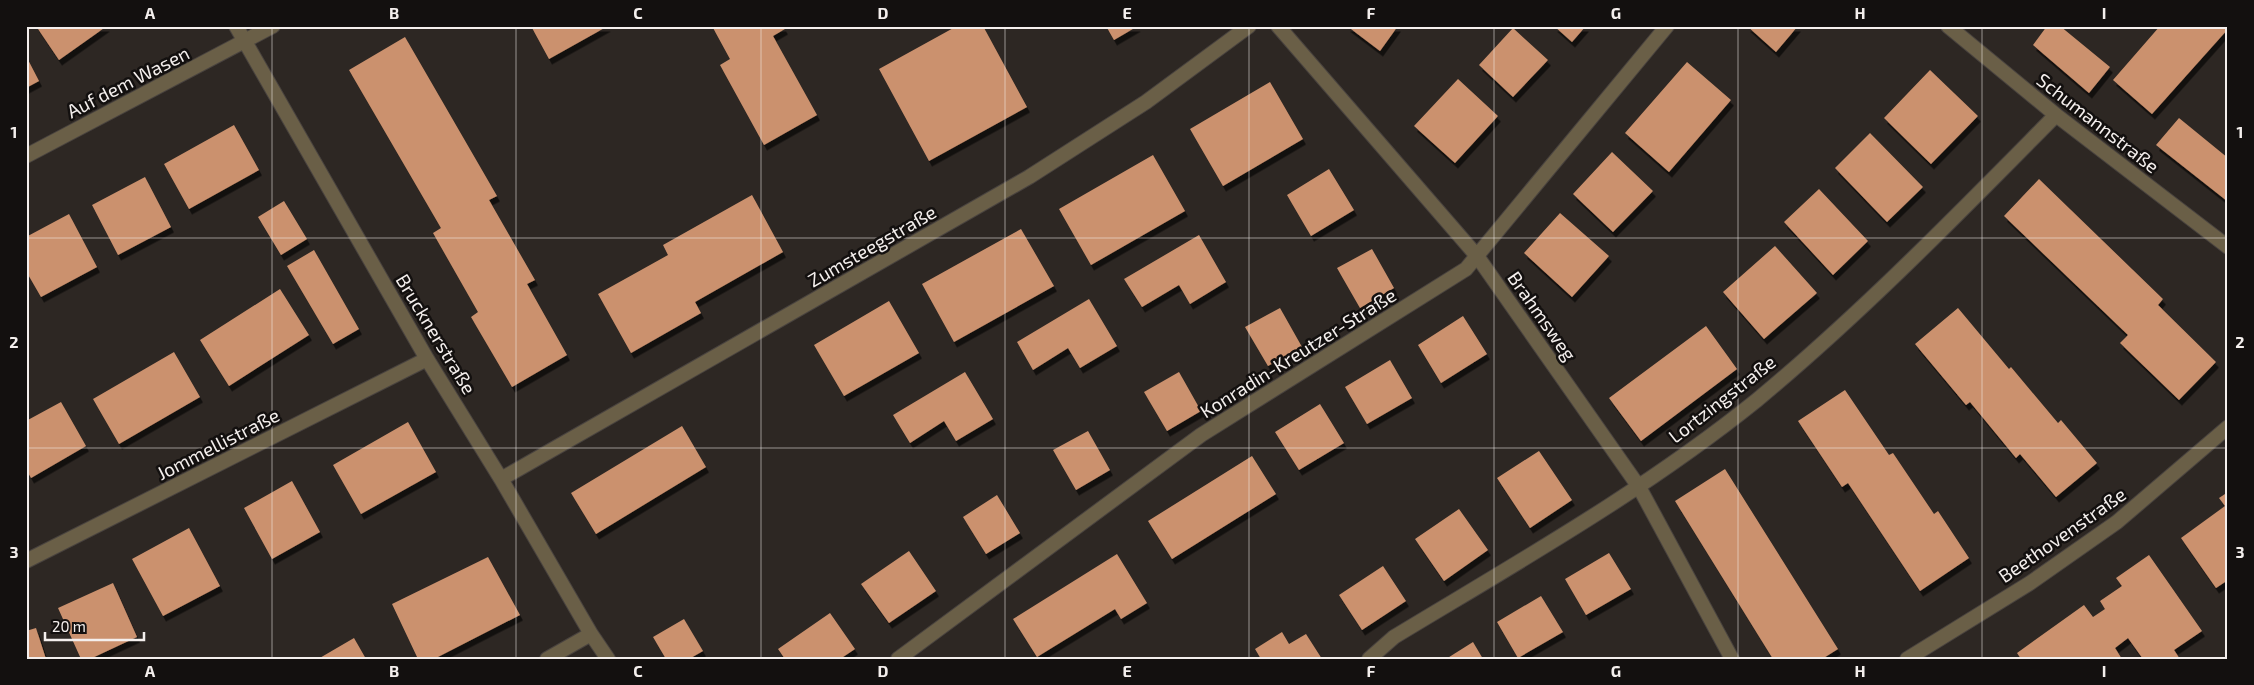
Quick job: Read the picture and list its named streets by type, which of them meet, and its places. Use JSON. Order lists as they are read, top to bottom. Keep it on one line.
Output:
{"streets":{"street":["Auf dem Wasen","Schumannstraße","Zumsteegstraße","Brahmsweg","Brucknerstraße","Konradin-Kreutzer-Straße","Lortzingstraße","Jommellistraße","Beethovenstraße"]},"crossings":[["Auf dem Wasen","Brucknerstraße"],["Schumannstraße","Lortzingstraße"],["Zumsteegstraße","Brucknerstraße"],["Brahmsweg","Konradin-Kreutzer-Straße"],["Brahmsweg","Lortzingstraße"],["Brucknerstraße","Jommellistraße"]],"scale_bar":"20 m","grid":{"columns":["A","B","C","D","E","F","G","H","I"],"rows":["1","2","3"]}}
